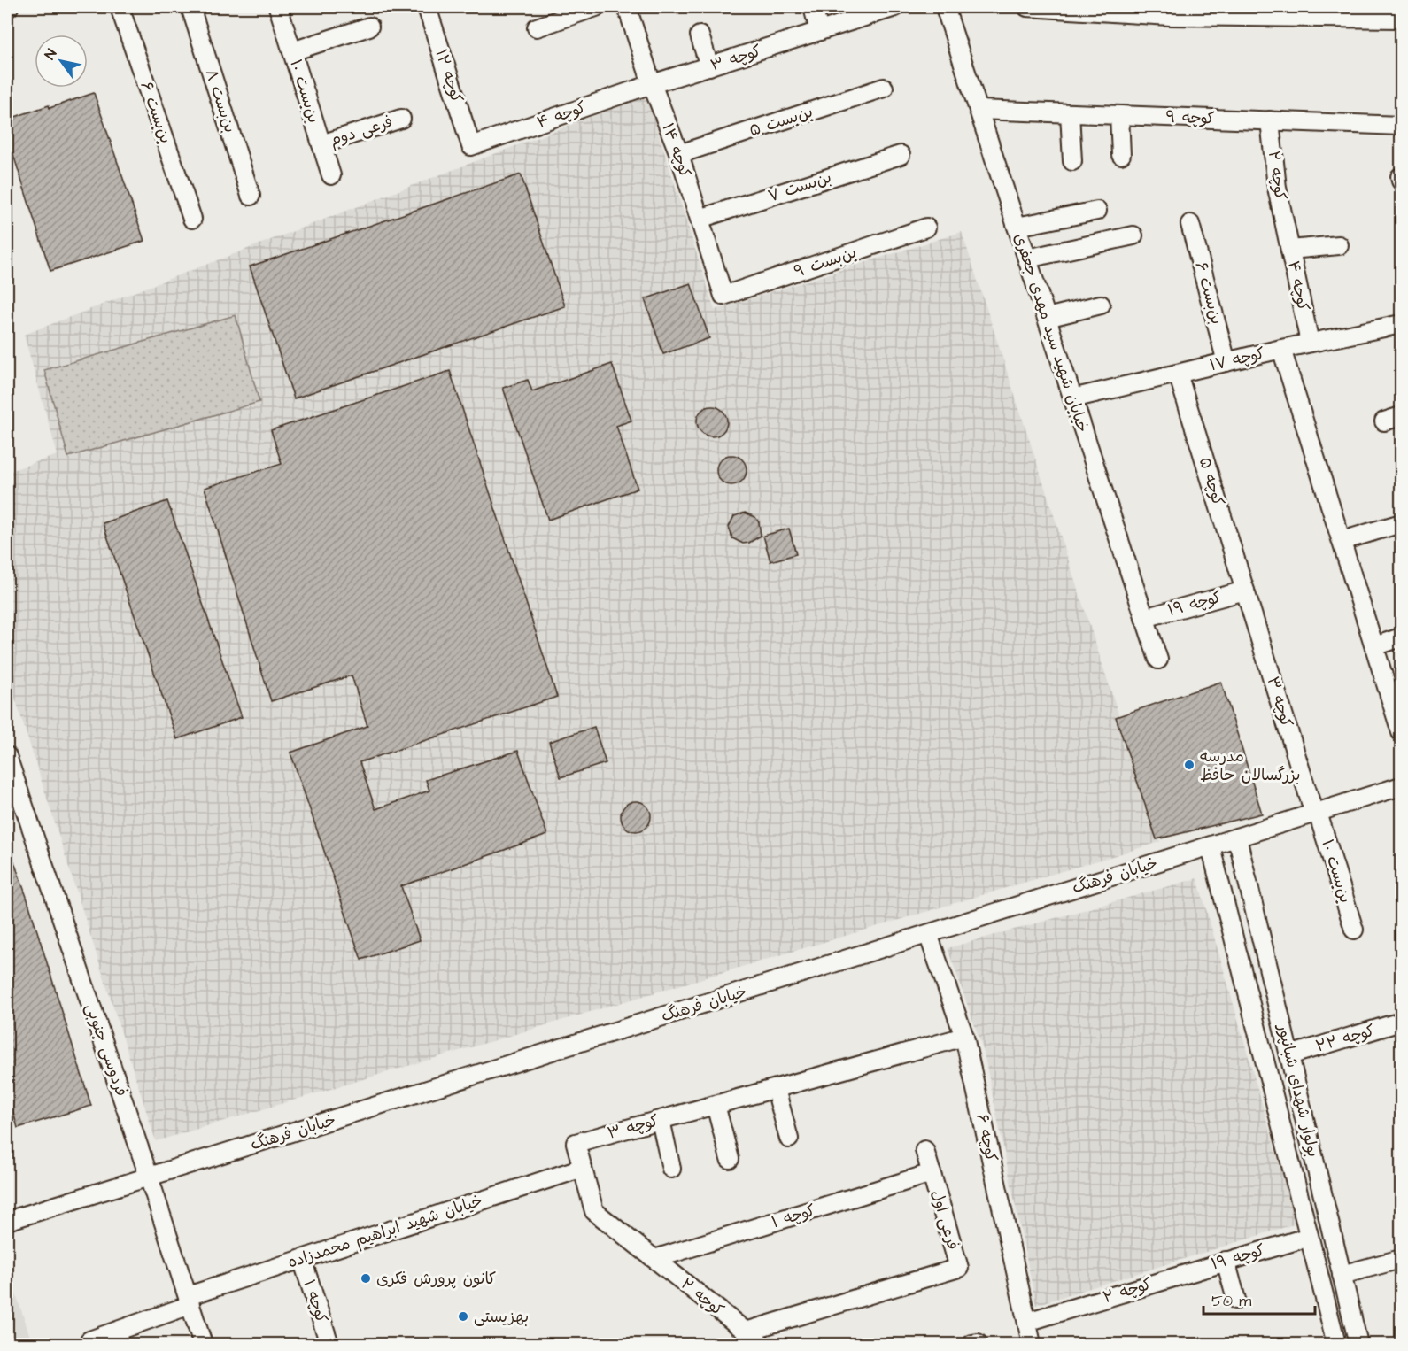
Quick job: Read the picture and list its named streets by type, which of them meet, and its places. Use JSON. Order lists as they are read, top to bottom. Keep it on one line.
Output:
{"streets":{"street":["کوچه ۳","کوچه ۱۲","بن‌بست ۱۰","بن‌بست ۸","بن‌بست ۶","کوچه ۴","کوچه ۹","بن‌بست ۵","فرعی دوم","کوچه ۱۴","کوچه ۲","بن‌بست ۷","بن‌بست ۹","خیابان شهید سید مهدی جعفری","کوچه ۱۷","کوچه ۵","کوچه ۱۹","خیابان فرهنگ","کوچه ۲۲","فردوسی جنوبی","بولوار شهدای شبانپور","کوچه ۶","کوچه ۱","فرعی اول","خیابان شهید ابراهیم محمدزاده"]},"crossings":[["کوچه ۳","بن‌بست ۱۰"],["کوچه ۳","کوچه ۴"],["کوچه ۳","کوچه ۱۴"],["کوچه ۳","کوچه ۲"],["کوچه ۳","کوچه ۵"],["کوچه ۳","کوچه ۱۹"],["کوچه ۳","خیابان فرهنگ"],["کوچه ۳","خیابان شهید ابراهیم محمدزاده"],["کوچه ۱۲","کوچه ۴"],["بن‌بست ۱۰","فرعی دوم"],["بن‌بست ۱۰","خیابان فرهنگ"],["بن‌بست ۶","کوچه ۱۷"],["کوچه ۴","کوچه ۱۴"],["کوچه ۴","کوچه ۲"],["کوچه ۴","کوچه ۱۷"],["کوچه ۹","کوچه ۲"],["کوچه ۹","خیابان شهید سید مهدی جعفری"],["بن‌بست ۵","کوچه ۱۴"],["کوچه ۱۴","بن‌بست ۷"],["کوچه ۱۴","بن‌بست ۹"],["کوچه ۲","کوچه ۱۹"],["کوچه ۲","کوچه ۶"],["کوچه ۲","کوچه ۱"],["کوچه ۲","فرعی اول"],["کوچه ۲","خیابان شهید ابراهیم محمدزاده"],["خیابان شهید سید مهدی جعفری","کوچه ۱۷"],["خیابان شهید سید مهدی جعفری","کوچه ۱۹"],["کوچه ۱۷","کوچه ۵"],["کوچه ۵","کوچه ۱۹"],["کوچه ۱۹","بولوار شهدای شبانپور"],["خیابان فرهنگ","فردوسی جنوبی"],["خیابان فرهنگ","بولوار شهدای شبانپور"],["خیابان فرهنگ","کوچه ۶"],["کوچه ۲۲","بولوار شهدای شبانپور"],["فردوسی جنوبی","خیابان شهید ابراهیم محمدزاده"],["کوچه ۱","فرعی اول"],["کوچه ۱","خیابان شهید ابراهیم محمدزاده"]],"places":["مدرسه بزرگسالان حافظ","کانون پرورش فکری","بهزیستی"],"scale_bar":"50 m","north":"top left"}
